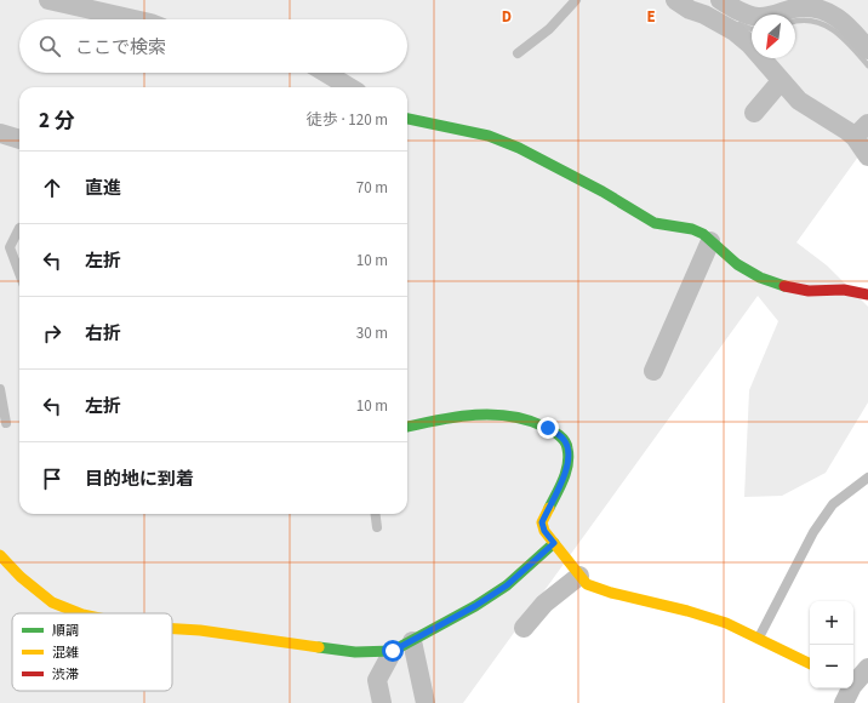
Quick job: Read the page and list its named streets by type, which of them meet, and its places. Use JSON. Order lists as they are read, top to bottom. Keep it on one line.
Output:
{"legend":["順調","混雑","渋滞"],"north":"bottom left","page":{"search":"ここで検索","heading":["2 分","徒歩 · 120 m"],"list":[["直進","70 m"],["左折","10 m"],["右折","30 m"],["左折","10 m"],"目的地に到着"],"map_buttons":["+","−"]},"grid":{"columns":["D","E"]}}
